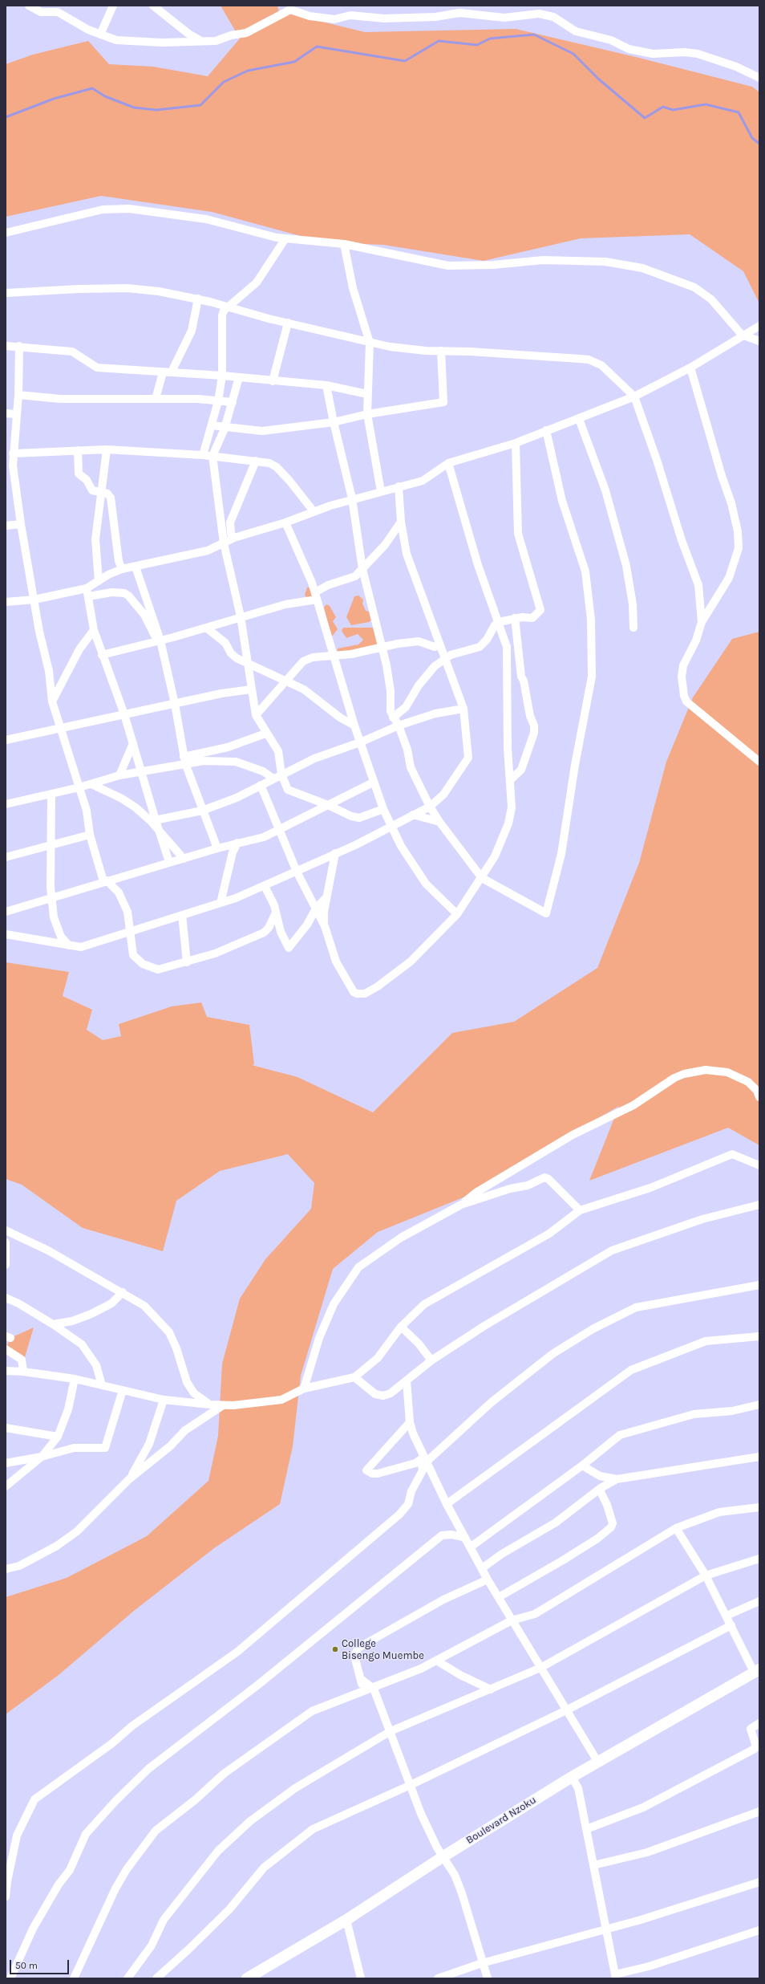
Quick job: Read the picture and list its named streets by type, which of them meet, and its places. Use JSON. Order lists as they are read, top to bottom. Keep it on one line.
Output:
{"streets":{"street":["Boulevard Nzoku"]},"places":["College Bisengo Muembe"],"scale_bar":"50 m"}
